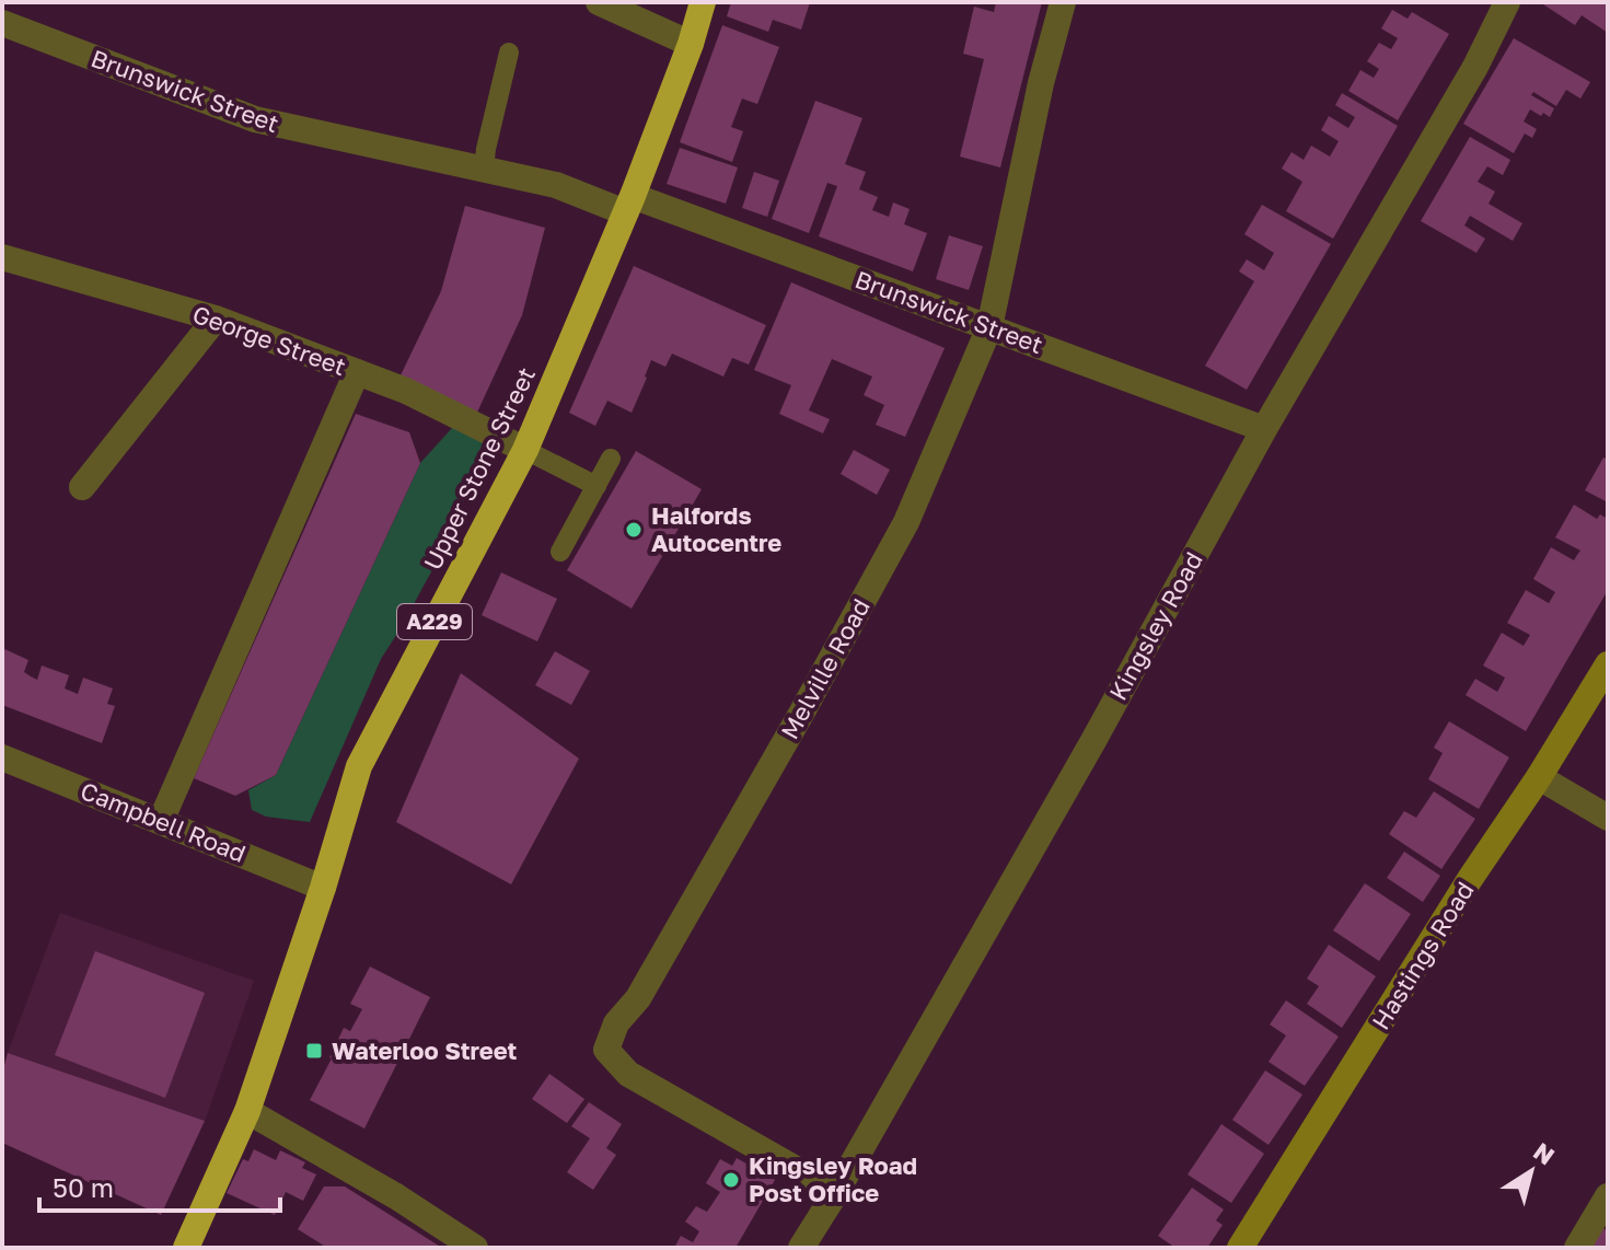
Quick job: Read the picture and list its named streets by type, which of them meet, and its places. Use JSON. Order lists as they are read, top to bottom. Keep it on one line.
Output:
{"streets":{"highway":["Upper Stone Street","A229"],"street":["Brunswick Street","George Street","Kingsley Road","Melville Road","Campbell Road","Hastings Road"]},"crossings":[["Brunswick Street","Upper Stone Street"],["Brunswick Street","Kingsley Road"],["Brunswick Street","Melville Road"],["George Street","Upper Stone Street"],["Upper Stone Street","Campbell Road"],["Kingsley Road","Melville Road"]],"places":{"other":["Halfords Autocentre","Kingsley Road Post Office"],"transit":["Waterloo Street"]},"scale_bar":"50 m","north":"top right"}
